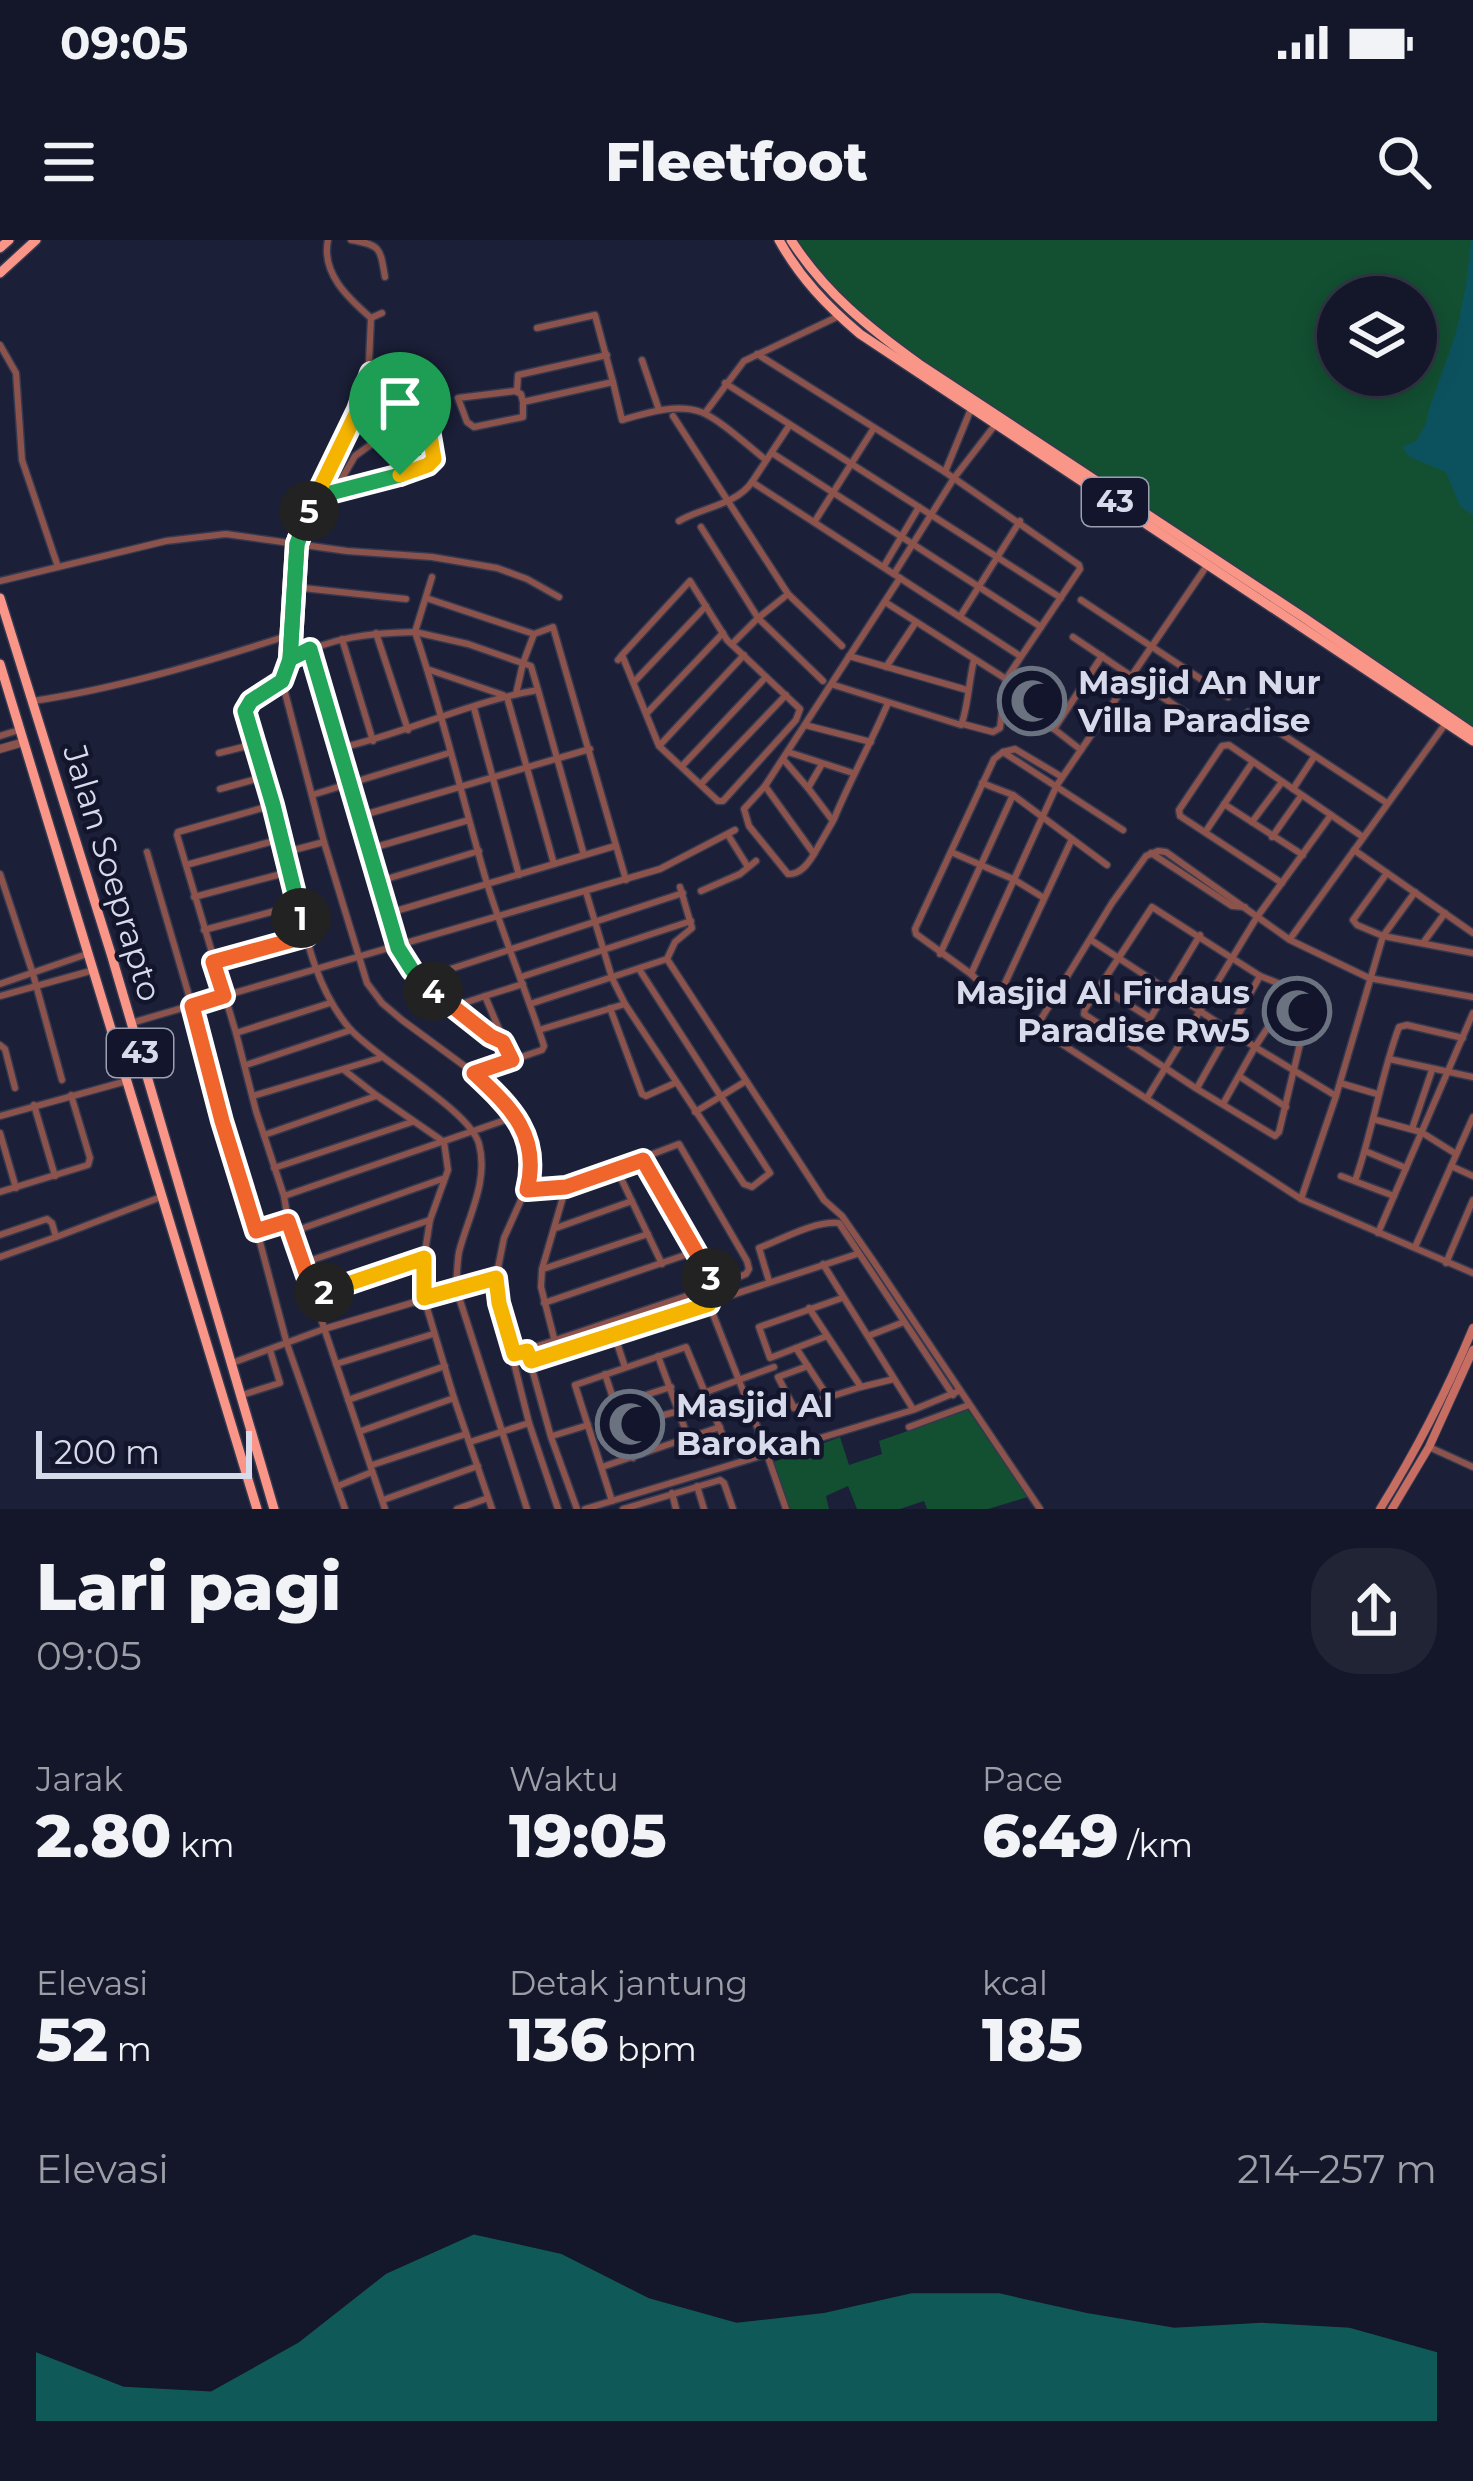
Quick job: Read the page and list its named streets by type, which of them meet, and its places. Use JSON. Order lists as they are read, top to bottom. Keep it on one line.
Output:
{"streets":{"highway":["43","Jalan Soeprapto"]},"places":{"mosque":["Masjid An Nur Villa Paradise","Masjid Al Firdaus Paradise Rw5","Masjid Al Barokah"]},"scale_bar":"200 m","page":{"status":"09:05","header":"Fleetfoot","pins":["5","1","4","3","2"],"scale":"200 m","heading":["Lari pagi","09:05"],"stats":[["Jarak","2.80 km"],["Waktu","19:05"],["Pace","6:49 /km"],["Elevasi","52 m"],["Detak jantung","136 bpm"],["kcal","185"]],"chart":["Elevasi","214–257 m"]}}
